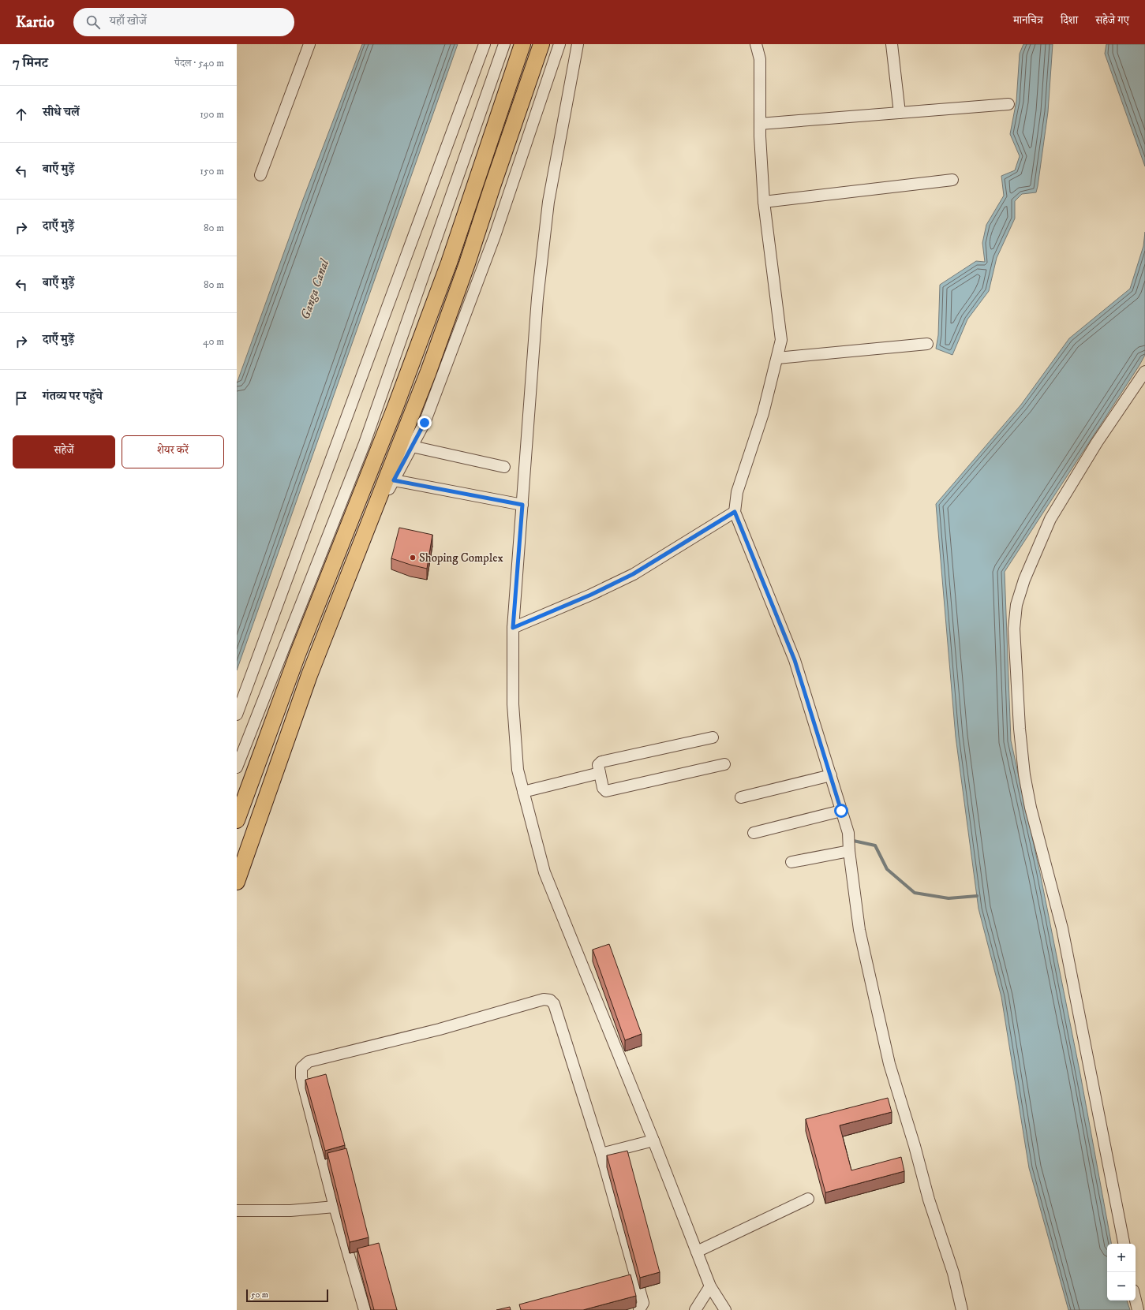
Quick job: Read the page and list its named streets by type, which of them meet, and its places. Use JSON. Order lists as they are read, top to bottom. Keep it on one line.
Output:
{"water":["Ganga Canal"],"places":["Shoping Complex"],"scale_bar":"50 m","page":{"header":"Kartio","search":"यहाँ खोजें","nav":["मानचित्र","दिशा","सहेजे गए"],"heading":["7 मिनट","पैदल · 540 m"],"list":[["सीधे चलें","190 m"],["बाएँ मुड़ें","150 m"],["दाएँ मुड़ें","80 m"],["बाएँ मुड़ें","80 m"],["दाएँ मुड़ें","40 m"],"गंतव्य पर पहुँचे"],"buttons":["सहेजें","शेयर करें"],"map_buttons":["+","−"],"scale":"50 m"}}
